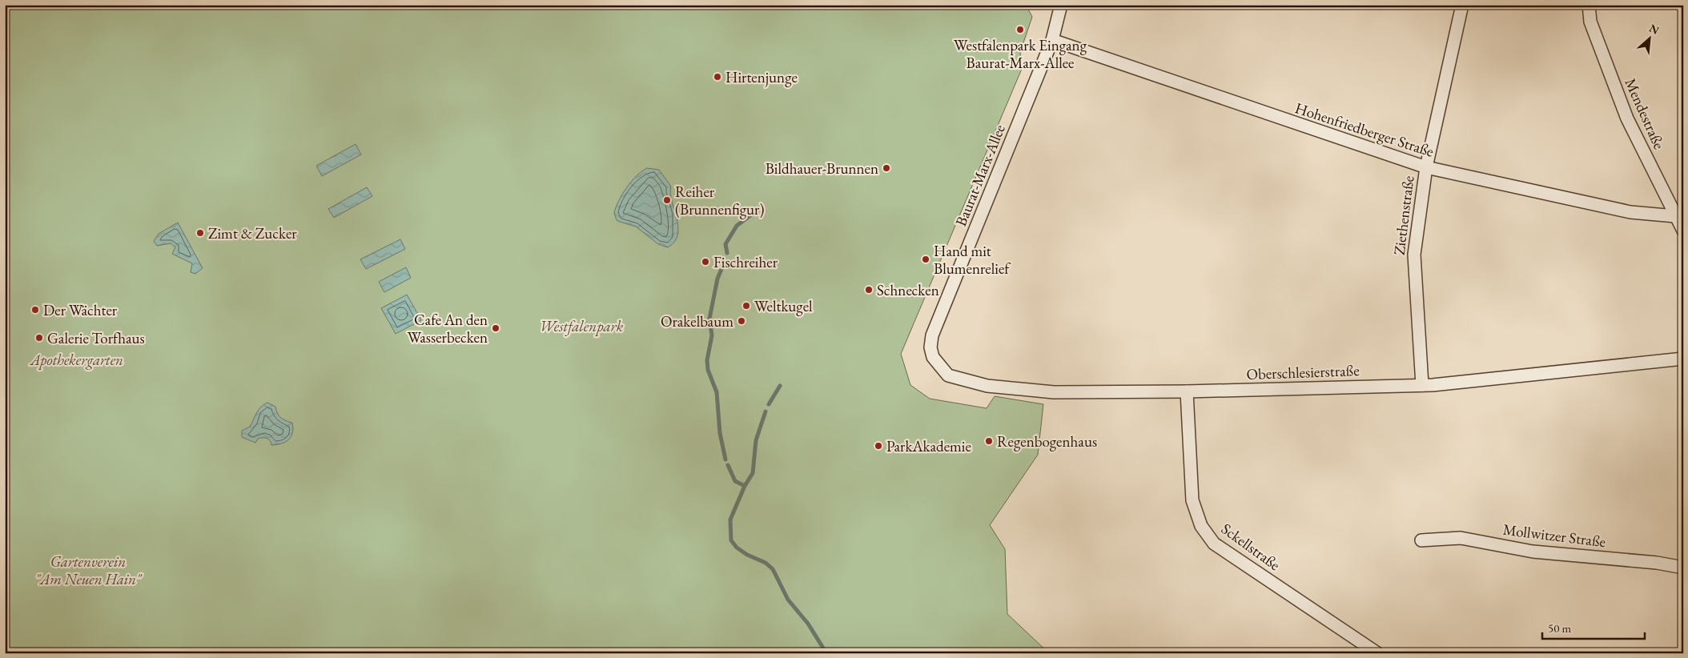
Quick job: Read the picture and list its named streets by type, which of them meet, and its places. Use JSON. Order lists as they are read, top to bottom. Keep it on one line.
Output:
{"streets":{"street":["Mendestraße","Hohenfriedberger Straße","Baurat-Marx-Allee","Ziethenstraße","Oberschlesierstraße","Mollwitzer Straße","Sckellstraße"]},"crossings":[["Mendestraße","Hohenfriedberger Straße"],["Hohenfriedberger Straße","Baurat-Marx-Allee"],["Hohenfriedberger Straße","Ziethenstraße"],["Baurat-Marx-Allee","Oberschlesierstraße"],["Ziethenstraße","Oberschlesierstraße"],["Oberschlesierstraße","Sckellstraße"]],"parks":["Westfalenpark","Apothekergarten","Gartenverein \"Am Neuen Hain\""],"places":["Westfalenpark Eingang Baurat-Marx-Allee","Hirtenjunge","Bildhauer-Brunnen","Reiher (Brunnenfigur)","Zimt & Zucker","Hand mit Blumenrelief","Fischreiher","Schnecken","Weltkugel","Der Wächter","Orakelbaum","Cafe An den Wasserbecken","Galerie Torfhaus","Regenbogenhaus","ParkAkademie"],"scale_bar":"50 m","north":"top right"}
